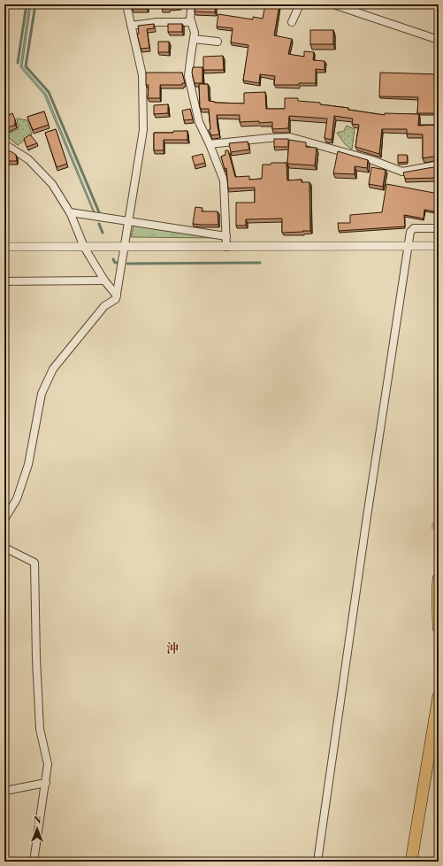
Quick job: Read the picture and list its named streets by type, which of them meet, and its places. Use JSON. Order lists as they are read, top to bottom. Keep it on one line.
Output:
{"districts":["沖"],"north":"top"}
